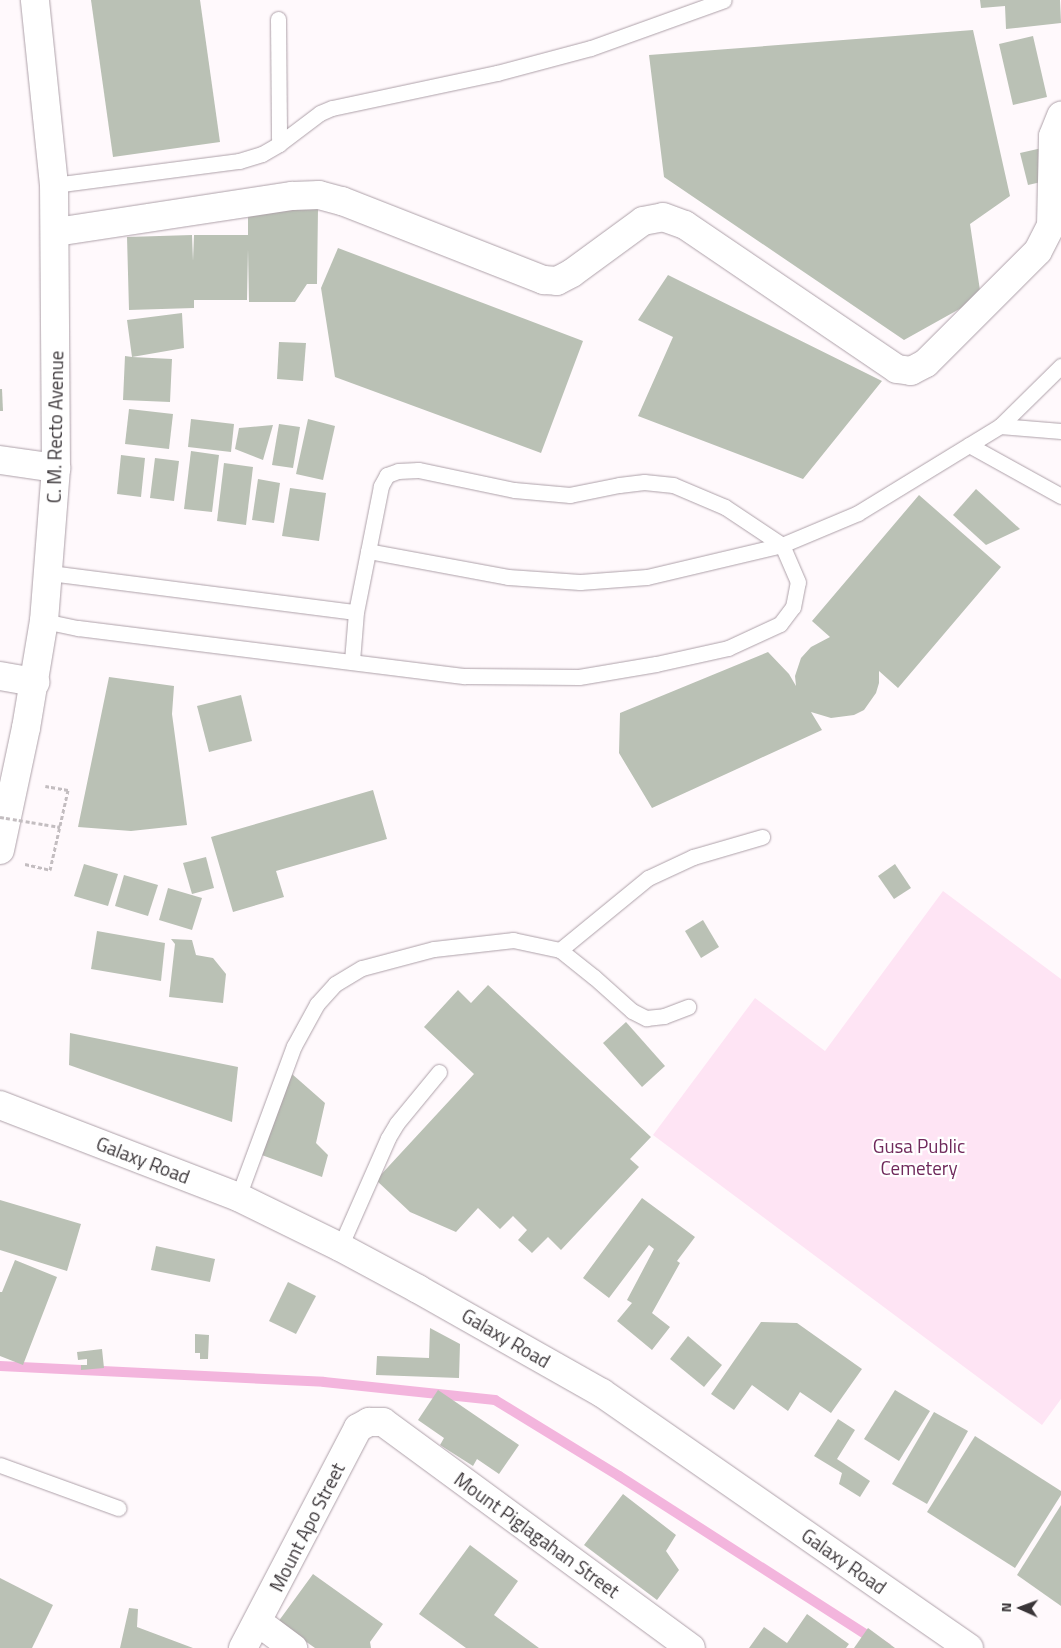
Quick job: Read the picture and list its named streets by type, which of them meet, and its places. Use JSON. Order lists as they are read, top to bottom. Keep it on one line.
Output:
{"streets":{"main road":["C. M. Recto Avenue","Galaxy Road","Mount Apo Street","Mount Piglagahan Street"]},"crossings":[["Mount Apo Street","Mount Piglagahan Street"]],"parks":["Gusa Public Cemetery"],"north":"left"}
